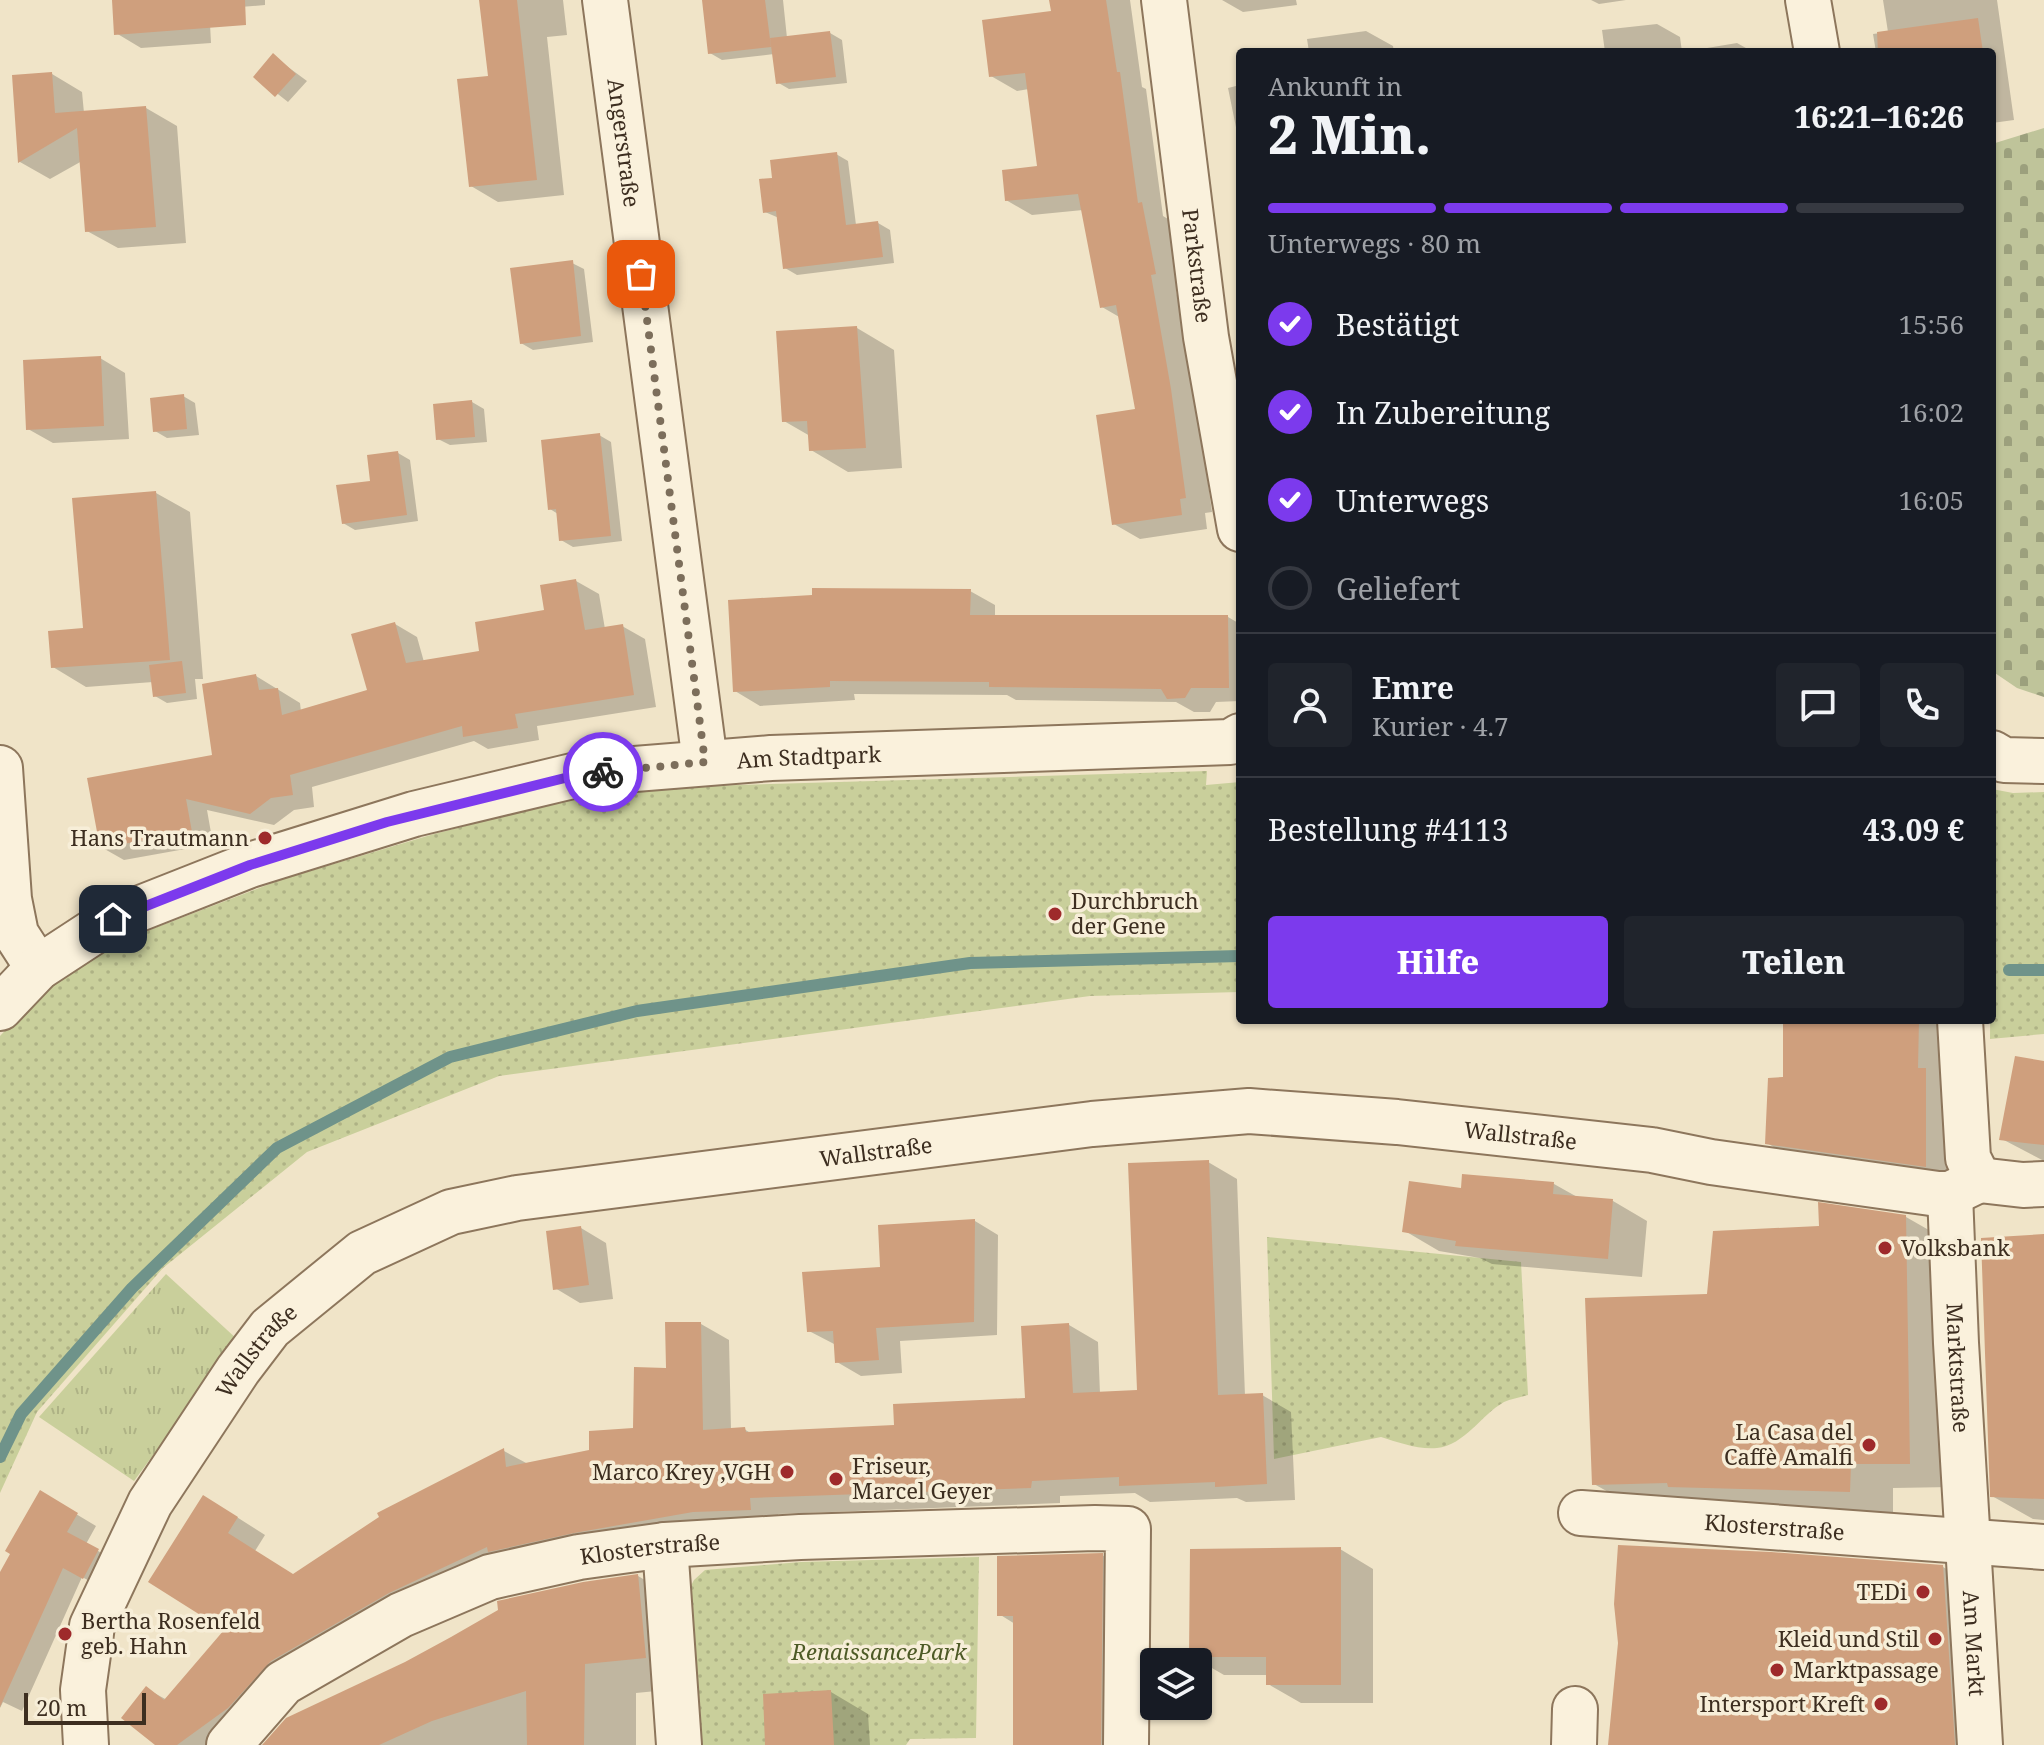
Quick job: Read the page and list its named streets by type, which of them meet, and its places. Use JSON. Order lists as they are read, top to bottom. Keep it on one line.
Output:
{"streets":{"street":["Angerstraße","Parkstraße","Am Stadtpark","Wallstraße","Marktstraße","Klosterstraße","Am Markt"]},"crossings":[["Angerstraße","Am Stadtpark"],["Wallstraße","Marktstraße"],["Marktstraße","Klosterstraße"],["Marktstraße","Am Markt"],["Klosterstraße","Am Markt"]],"parks":["RenaissancePark"],"places":["Hans Trautmann","Durchbruch der Gene","Volksbank","La Casa del Caffè Amalfi","Marco Krey ,VGH","Friseur, Marcel Geyer","TEDi","Bertha Rosenfeld geb. Hahn","Kleid und Stil","Marktpassage","Intersport Kreft"],"scale_bar":"20 m","page":{"heading":["2 Min.","Ankunft in","16:21–16:26"],"panel":["Emre","Kurier · 4.7","Bestellung #4113","43.09 €"],"bar":"Unterwegs · 80 m","list":[["Bestätigt","15:56"],["In Zubereitung","16:02"],["Unterwegs","16:05"],"Geliefert"],"buttons":["Hilfe","Teilen"],"scale":"20 m"}}
